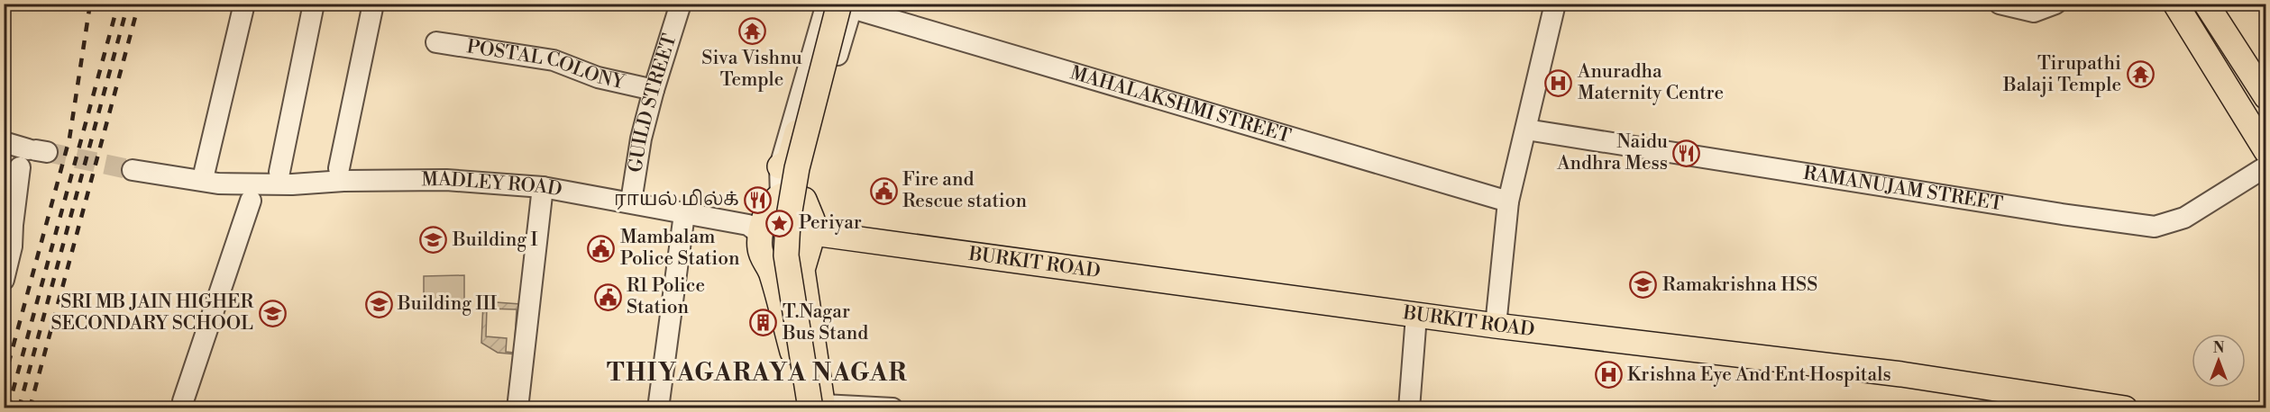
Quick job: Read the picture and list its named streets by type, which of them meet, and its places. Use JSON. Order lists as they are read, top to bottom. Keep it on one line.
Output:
{"streets":{"main road":["BURKIT ROAD"],"street":["POSTAL COLONY","GUILD STREET","MAHALAKSHMI STREET","MADLEY ROAD","RAMANUJAM STREET"]},"crossings":[["POSTAL COLONY","GUILD STREET"],["GUILD STREET","MADLEY ROAD"],["MADLEY ROAD","BURKIT ROAD"]],"districts":["THIYAGARAYA NAGAR"],"places":{"temple":["Siva Vishnu Temple","Tirupathi Balaji Temple"],"hospital":["Anuradha Maternity Centre","Krishna Eye And Ent Hospitals"],"restaurant":["Naidu Andhra Mess","ராயல் மில்க்"],"public building":["Fire and Rescue station","Mambalam Police Station","R1 Police Station"],"place":["Periyar"],"school or university":["Building I","Ramakrishna HSS","Building III","SRI MB JAIN HIGHER SECONDARY SCHOOL"],"building":["T.Nagar Bus Stand"]},"north":"top"}
